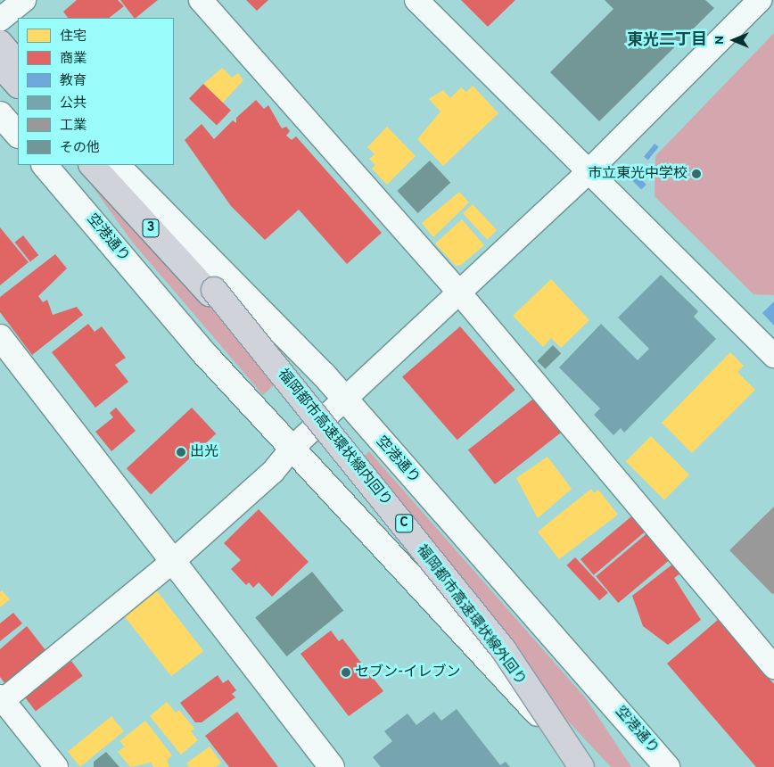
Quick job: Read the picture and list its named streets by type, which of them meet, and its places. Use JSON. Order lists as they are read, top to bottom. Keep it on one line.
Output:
{"streets":{"highway":["3","福岡都市高速環状線内回り","C","福岡都市高速環状線外回り"],"street":["空港通り"]},"crossings":[["3","福岡都市高速環状線内回り"],["3","福岡都市高速環状線外回り"],["福岡都市高速環状線内回り","福岡都市高速環状線外回り"]],"districts":["東光二丁目"],"places":["市立東光中学校","出光","セブン-イレブン"],"legend":["住宅","商業","教育","公共","工業","その他"],"north":"left"}
